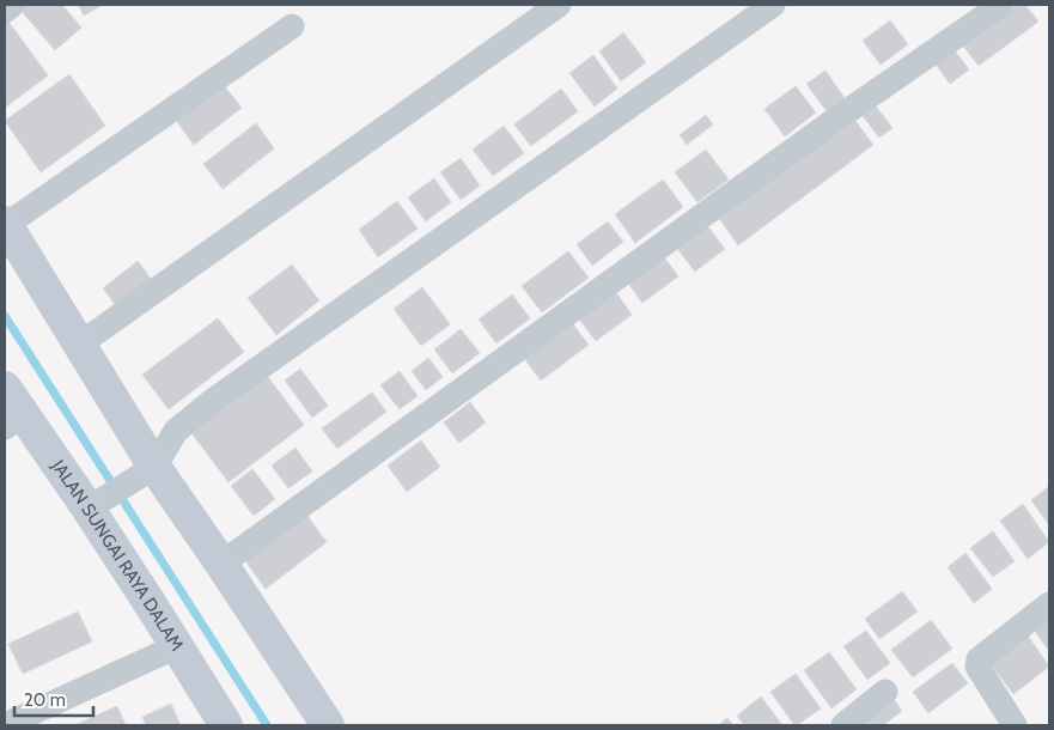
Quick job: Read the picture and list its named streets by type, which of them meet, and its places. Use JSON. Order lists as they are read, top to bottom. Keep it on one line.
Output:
{"streets":{"street":["JALAN SUNGAI RAYA DALAM"]},"scale_bar":"20 m"}
